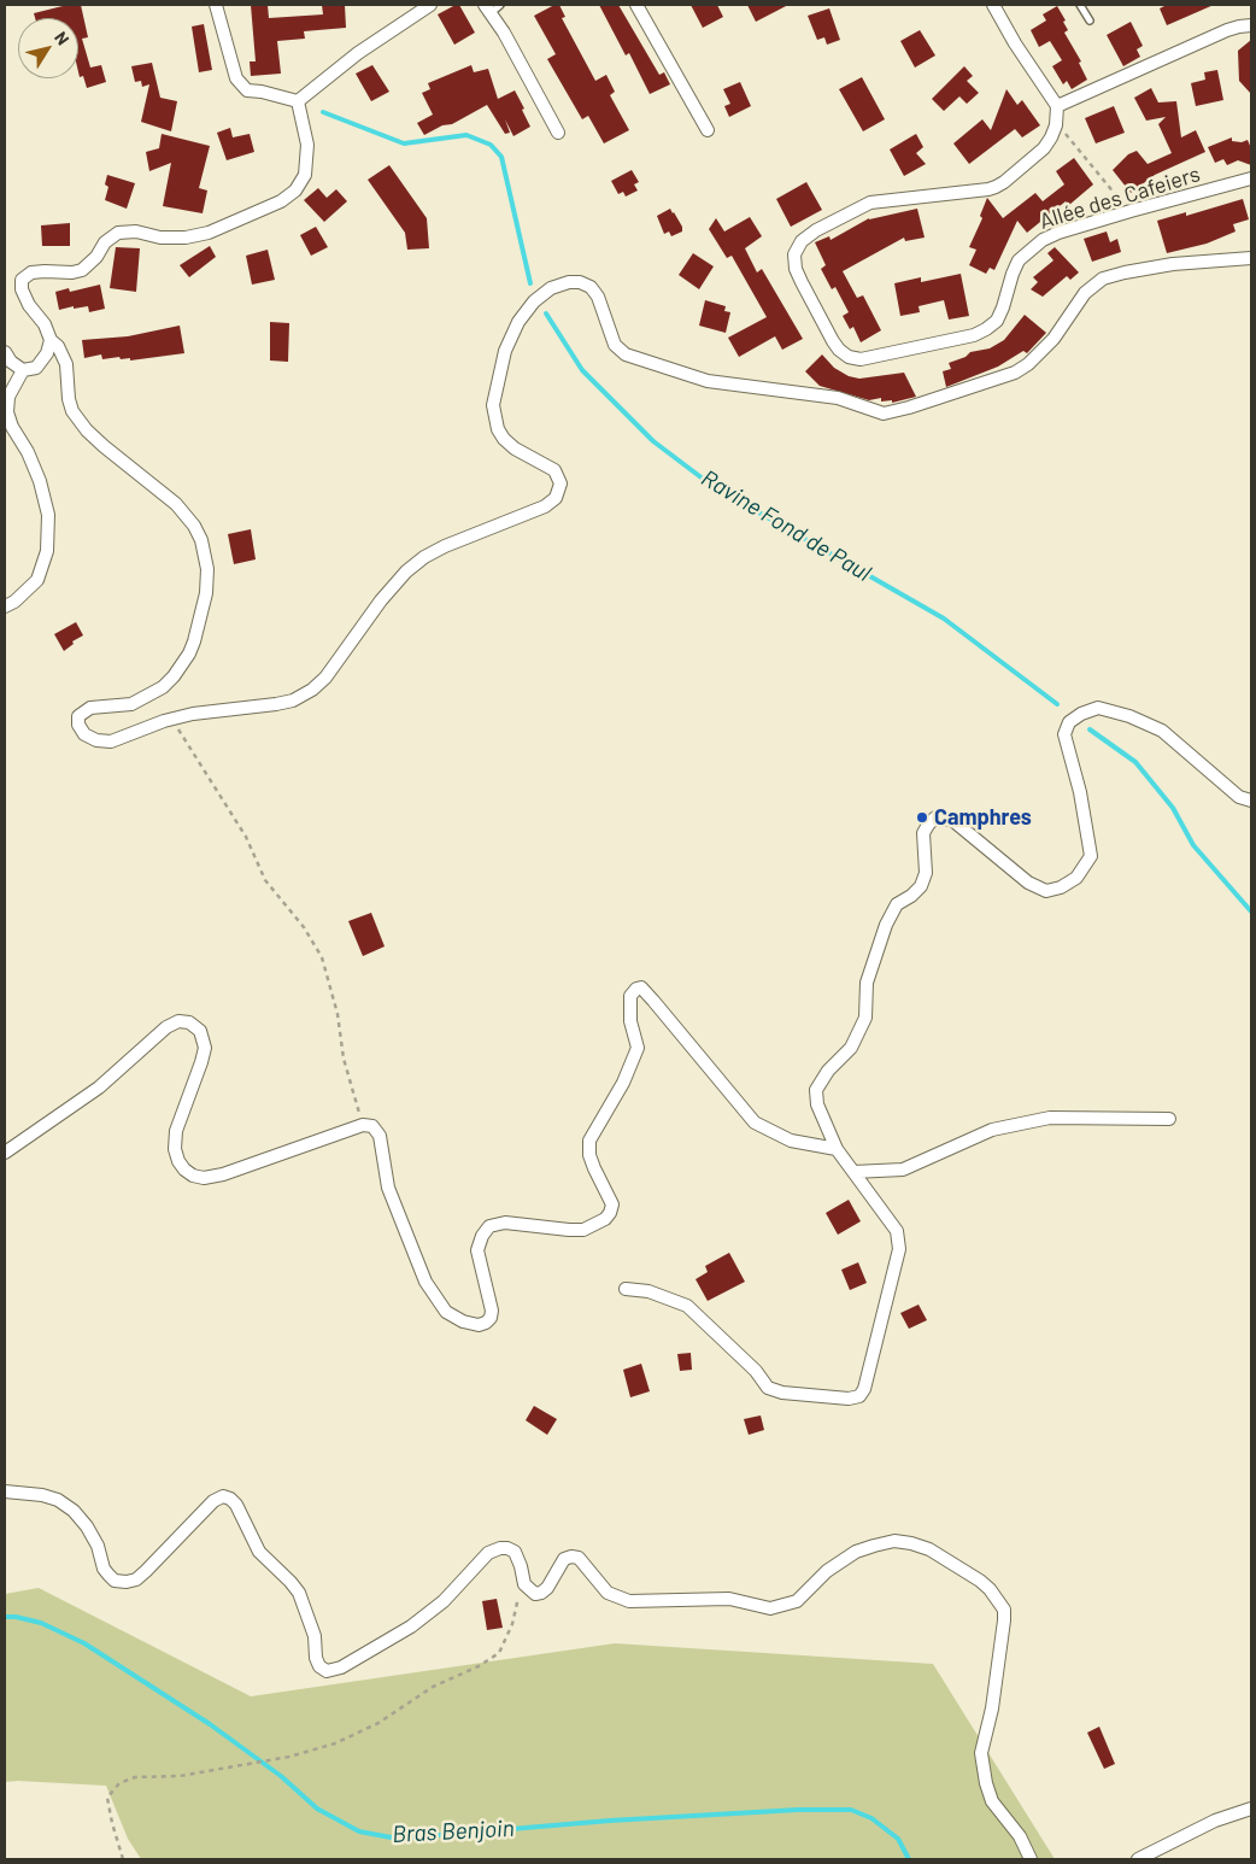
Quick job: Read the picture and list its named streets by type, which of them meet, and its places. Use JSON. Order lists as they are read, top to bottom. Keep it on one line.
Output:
{"streets":{"street":["Allée des Cafeiers"]},"water":["Ravine Fond de Paul","Bras Benjoin"],"places":["Camphres"],"north":"top right"}
